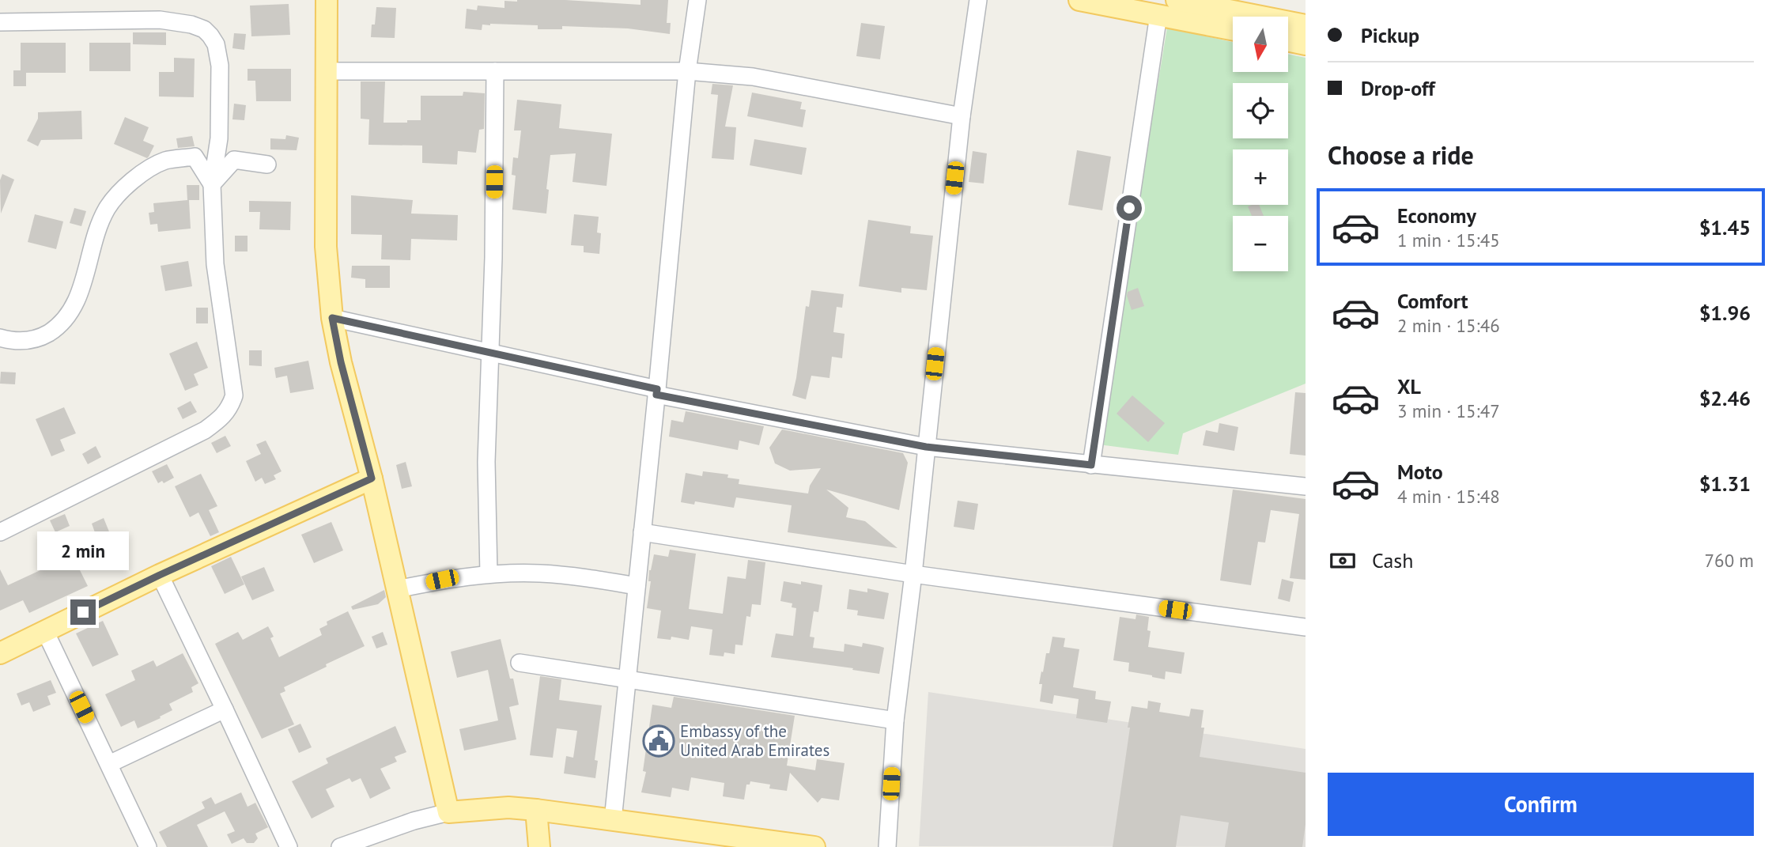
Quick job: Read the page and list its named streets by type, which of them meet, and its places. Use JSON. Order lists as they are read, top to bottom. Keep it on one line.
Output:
{"places":{"public building":["Embassy of the United Arab Emirates"]},"north":"bottom","page":{"banner":["Pickup","Drop-off"],"map_buttons":["+","−"],"heading":"Choose a ride","list":[{"name":"Economy","note":"1 min · 15:45","value":"$1.45"},{"name":"Comfort","note":"2 min · 15:46","value":"$1.96"},{"name":"XL","note":"3 min · 15:47","value":"$2.46"},{"name":"Moto","note":"4 min · 15:48","value":"$1.31"}],"pay":["Cash","760 m"],"bubble":"2 min","buttons":"Confirm"}}
